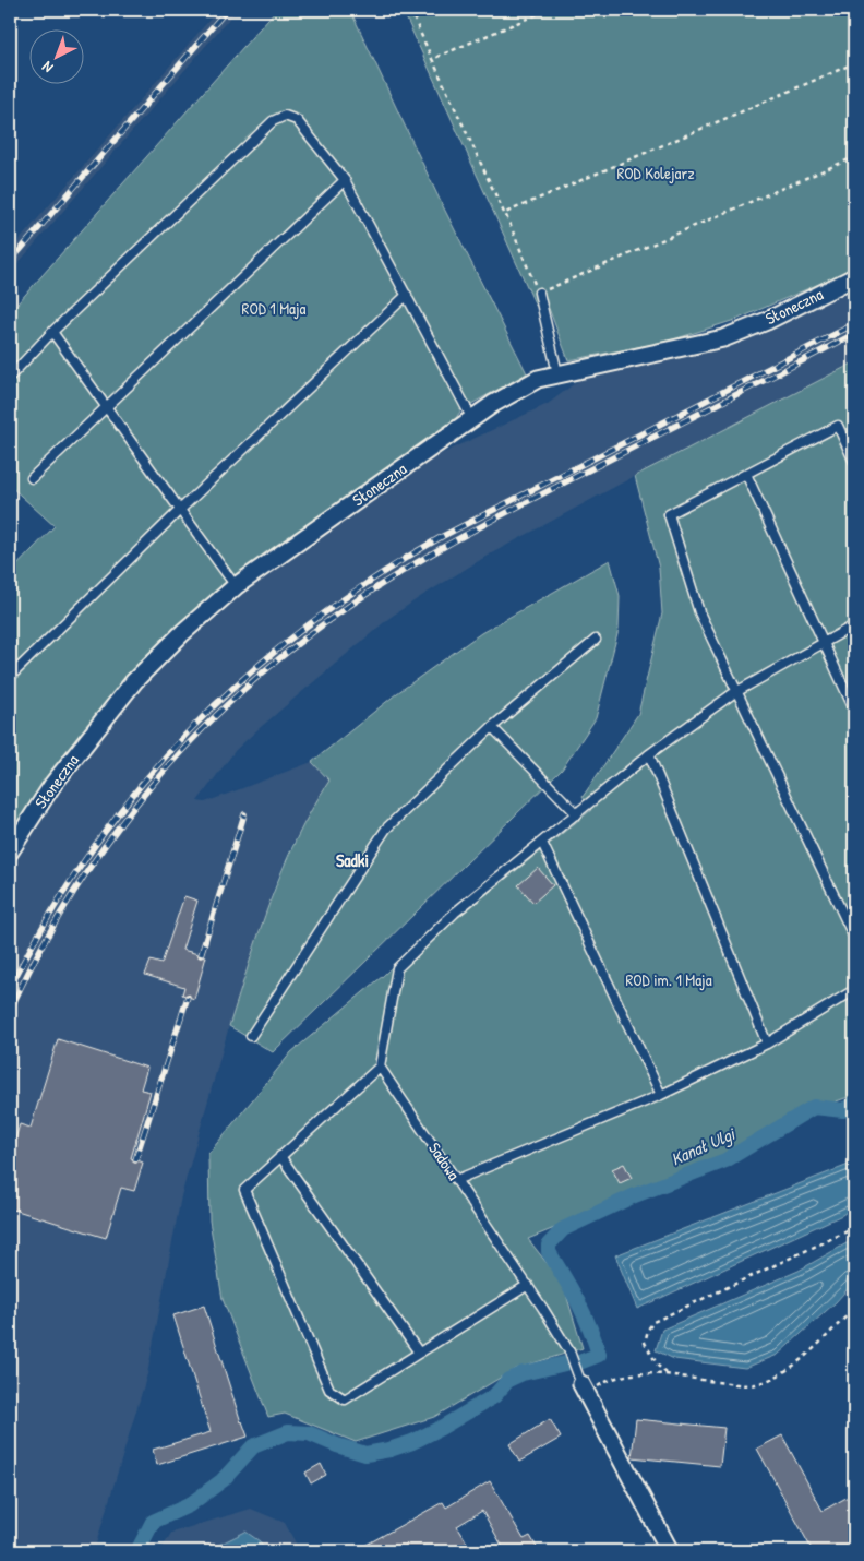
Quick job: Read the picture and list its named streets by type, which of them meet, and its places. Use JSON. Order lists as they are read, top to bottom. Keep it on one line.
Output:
{"streets":{"street":["Słoneczna","Sadowa"]},"districts":["Sadki"],"water":["Kanał Ulgi"],"parks":["ROD Kolejarz","ROD 1 Maja","ROD im. 1 Maja"],"north":"bottom left"}
